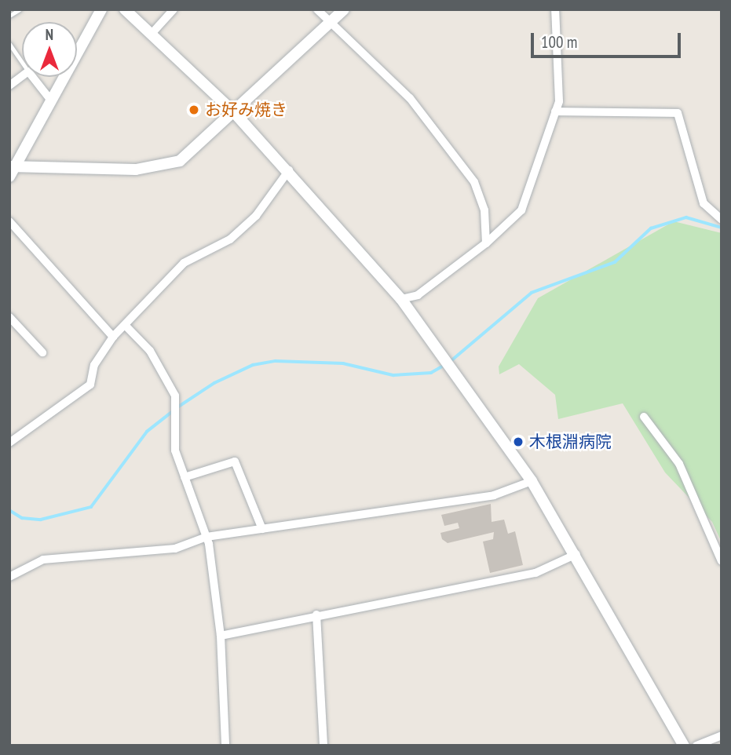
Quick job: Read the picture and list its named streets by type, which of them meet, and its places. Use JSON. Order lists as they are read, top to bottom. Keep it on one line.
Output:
{"places":["お好み焼き","木根淵病院"],"scale_bar":"100 m","north":"top"}
